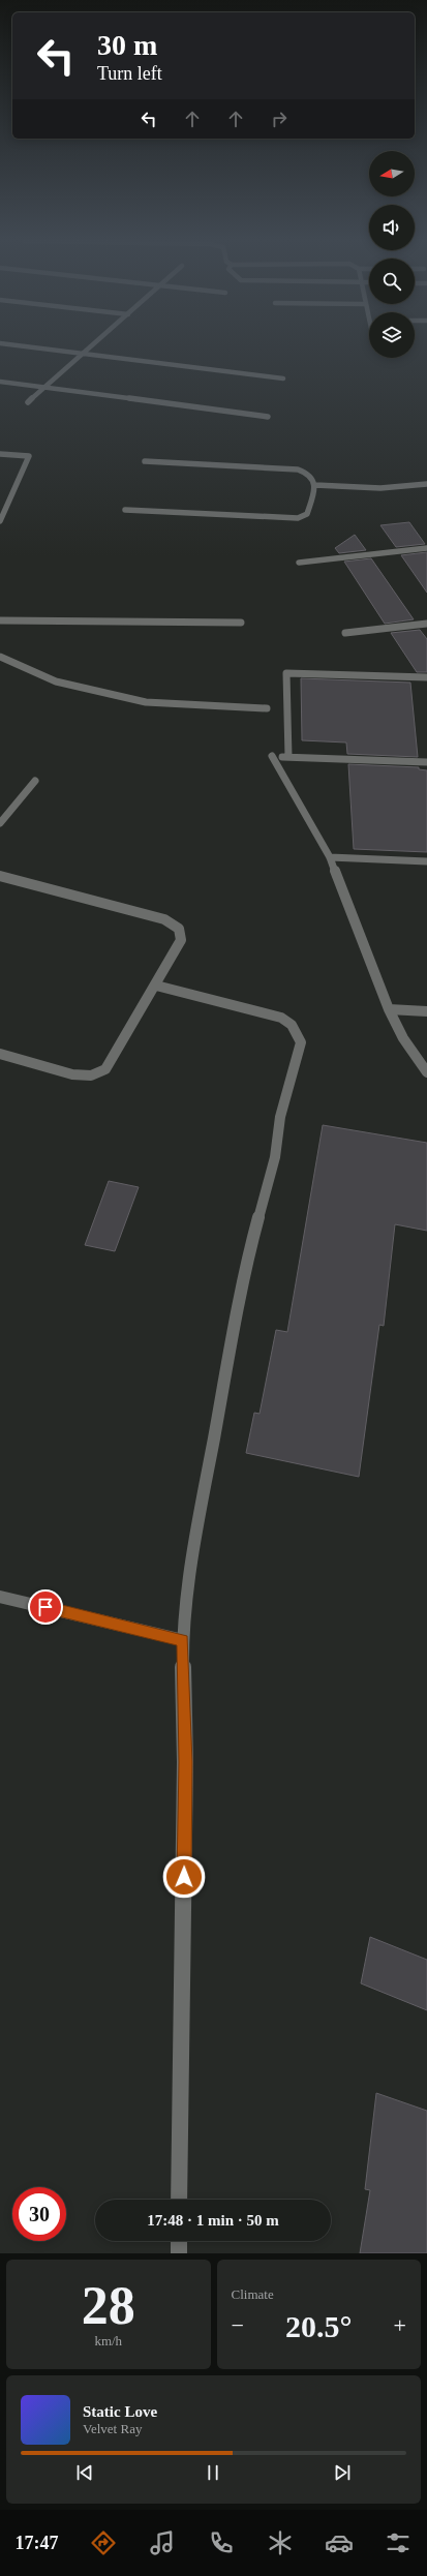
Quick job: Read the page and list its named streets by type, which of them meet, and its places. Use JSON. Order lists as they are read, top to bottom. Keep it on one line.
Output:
{"north":"left","page":{"turn":["30 m","Turn left"],"limit":"30","trip":"17:48 · 1 min · 50 m","tile":[["28","km/h"],"Climate"],"heat":["−","20.5°","+"],"song":["Static Love","Velvet Ray"],"tabs":"17:47"}}
